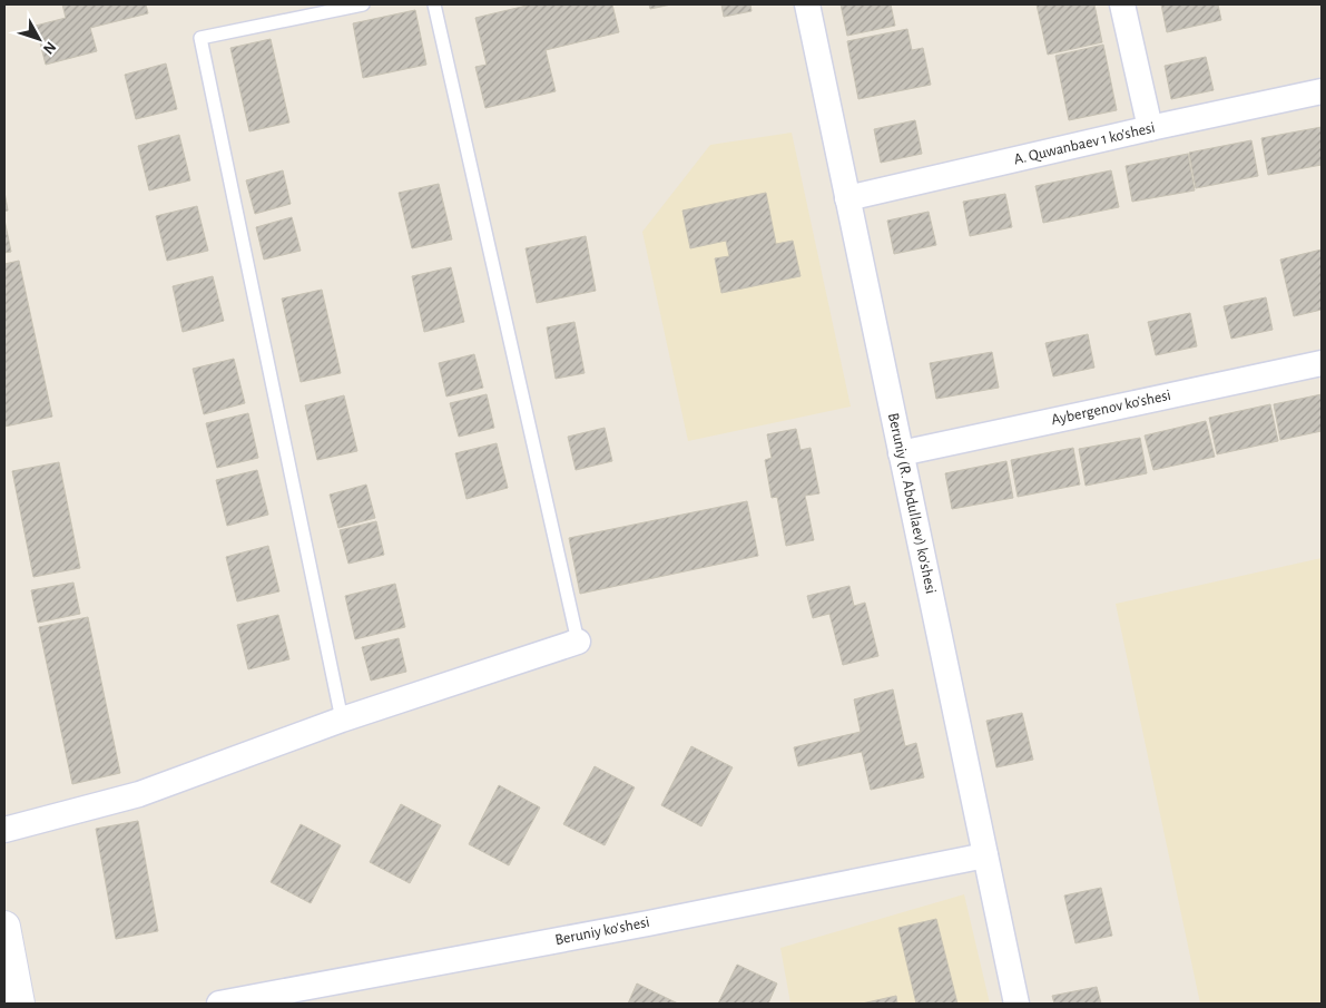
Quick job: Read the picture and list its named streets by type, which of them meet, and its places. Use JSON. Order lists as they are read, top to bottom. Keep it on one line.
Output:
{"streets":{"street":["A. Quwanbaev 1 ko'shesi","Aybergenov ko'shesi","Beruniy (R. Abdullaev) ko'shesi","Beruniy ko'shesi"]},"crossings":[["A. Quwanbaev 1 ko'shesi","Beruniy (R. Abdullaev) ko'shesi"],["Aybergenov ko'shesi","Beruniy (R. Abdullaev) ko'shesi"],["Beruniy (R. Abdullaev) ko'shesi","Beruniy ko'shesi"]],"north":"bottom right"}
